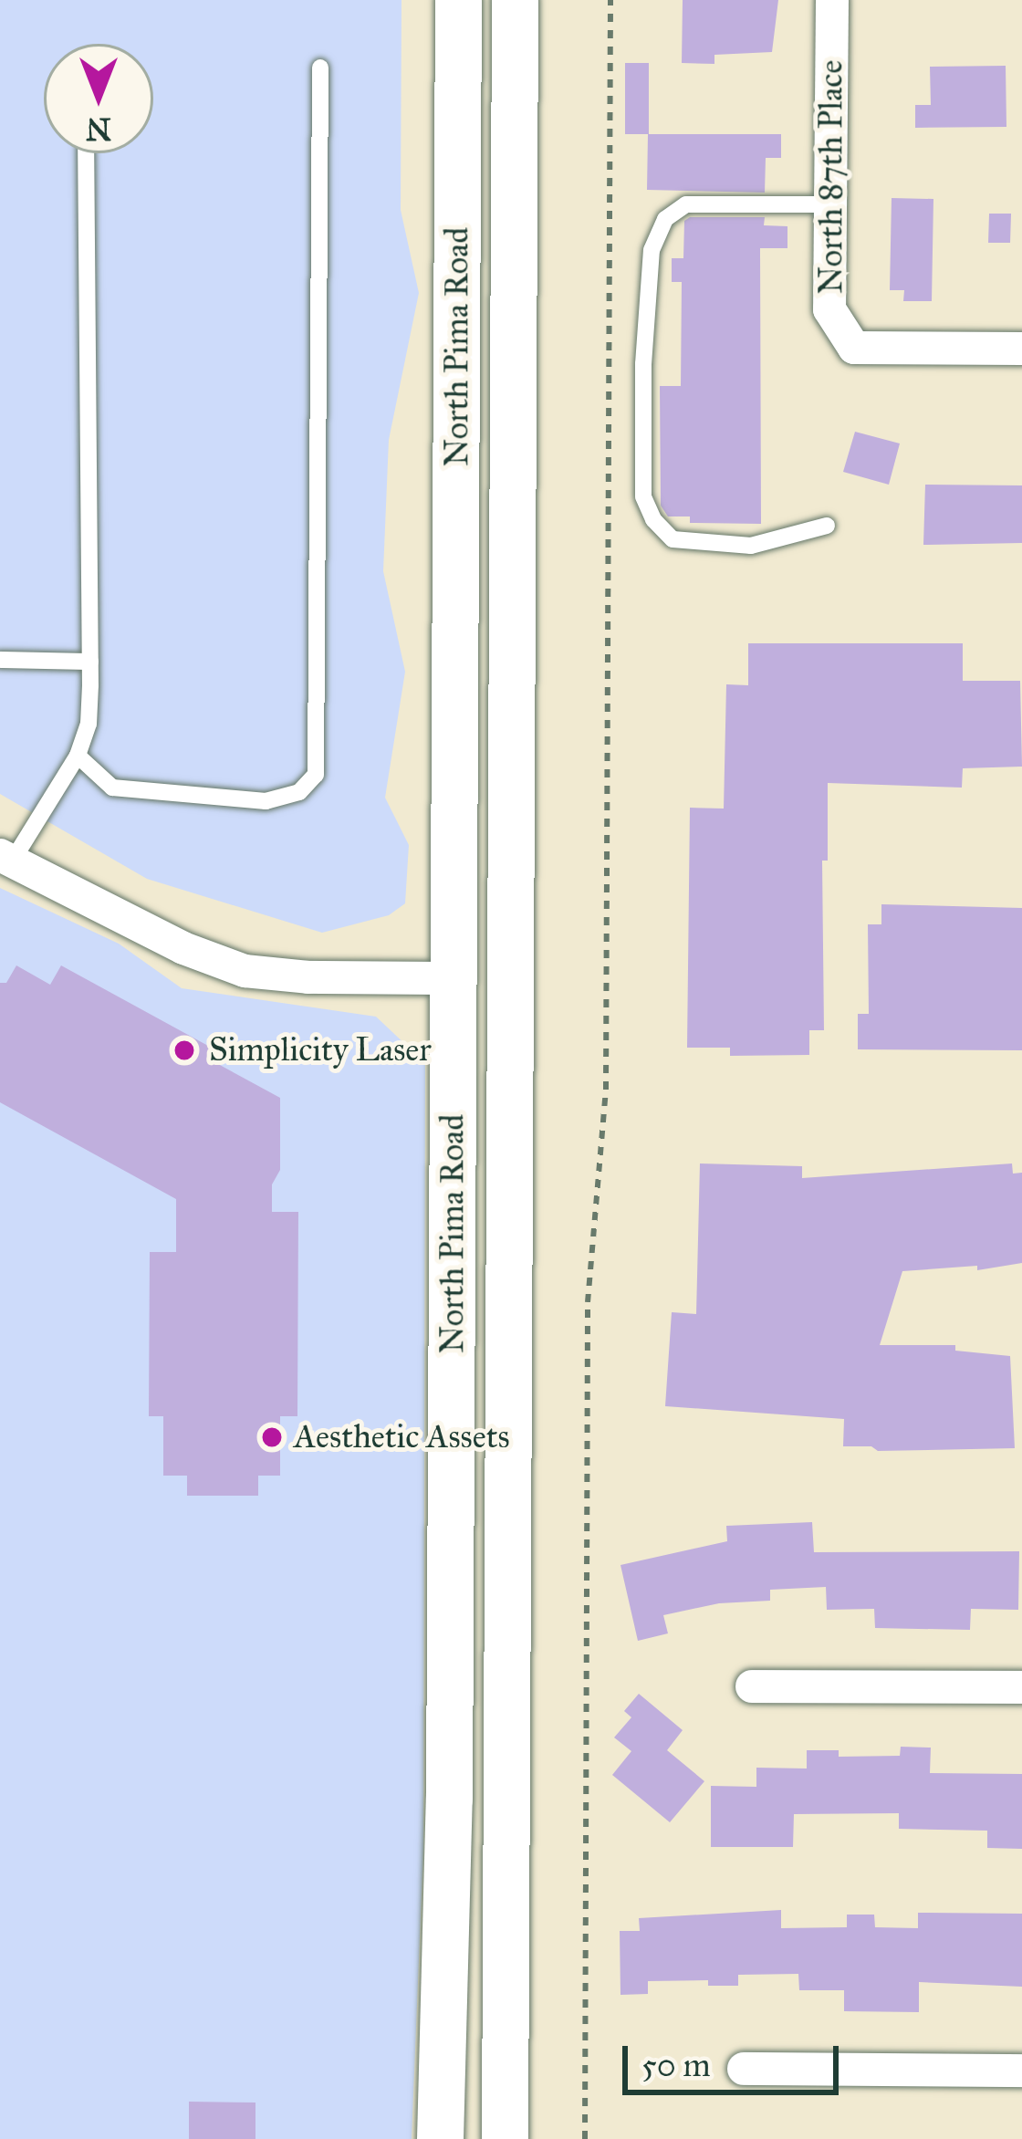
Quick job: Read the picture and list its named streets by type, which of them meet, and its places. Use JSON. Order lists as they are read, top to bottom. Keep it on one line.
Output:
{"streets":{"main road":["North Pima Road"],"street":["North 87th Place"]},"places":["Simplicity Laser","Aesthetic Assets"],"scale_bar":"50 m","north":"bottom"}
